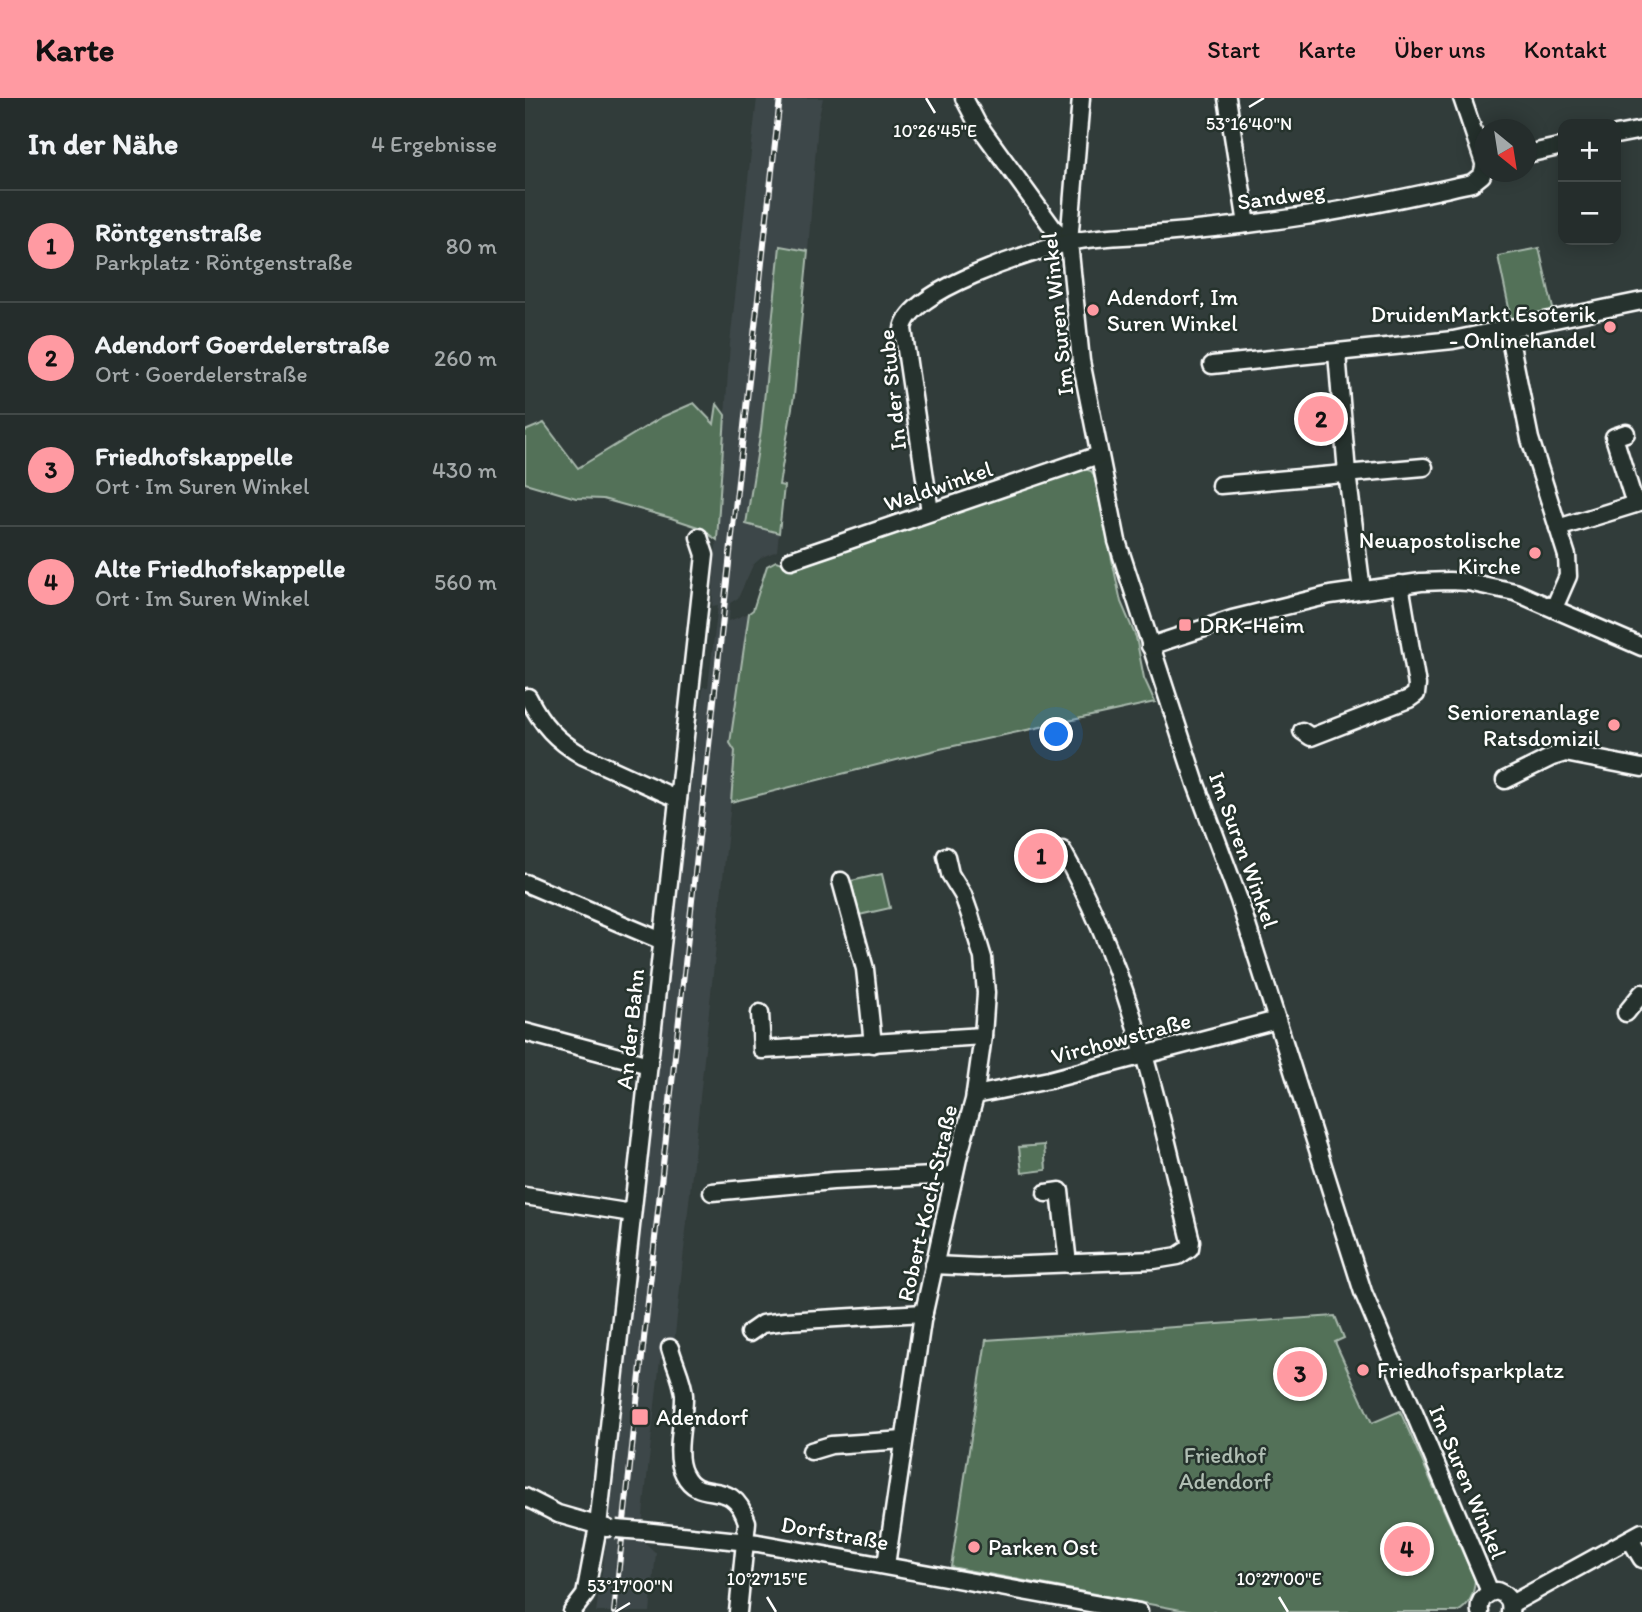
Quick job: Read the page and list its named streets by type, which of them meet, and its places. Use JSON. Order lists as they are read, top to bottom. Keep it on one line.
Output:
{"streets":{"street":["Sandweg","Im Suren Winkel","In der Stube","Waldwinkel","An der Bahn","Virchowstraße","Robert-Koch-Straße","Dorfstraße"]},"crossings":[["Sandweg","Im Suren Winkel"],["Sandweg","In der Stube"],["Im Suren Winkel","In der Stube"],["Im Suren Winkel","Waldwinkel"],["Im Suren Winkel","Virchowstraße"],["In der Stube","Waldwinkel"],["An der Bahn","Dorfstraße"],["Virchowstraße","Robert-Koch-Straße"],["Robert-Koch-Straße","Dorfstraße"]],"parks":["Friedhof Adendorf"],"places":{"other":["Adendorf, Im Suren Winkel","DruidenMarkt Esoterik - Onlinehandel","Neuapostolische Kirche","Seniorenanlage Ratsdomizil","Friedhofsparkplatz","Parken Ost"],"transit":["DRK-Heim","Adendorf"]},"north":"bottom right","page":{"header":"Karte","nav":["Start","Karte","Über uns","Kontakt"],"heading":["In der Nähe","4 Ergebnisse"],"map_buttons":["+","−"],"list":[{"mark":"1","name":"Röntgenstraße","note":"Parkplatz · Röntgenstraße","value":"80 m"},{"mark":"2","name":"Adendorf Goerdelerstraße","note":"Ort · Goerdelerstraße","value":"260 m"},{"mark":"3","name":"Friedhofskappelle","note":"Ort · Im Suren Winkel","value":"430 m"},{"mark":"4","name":"Alte Friedhofskappelle","note":"Ort · Im Suren Winkel","value":"560 m"}],"pins":["2","1","3","4"]},"coordinates":["53°16'40\"N","10°26'45\"E","10°27'15\"E","10°27'00\"E","53°17'00\"N"]}
